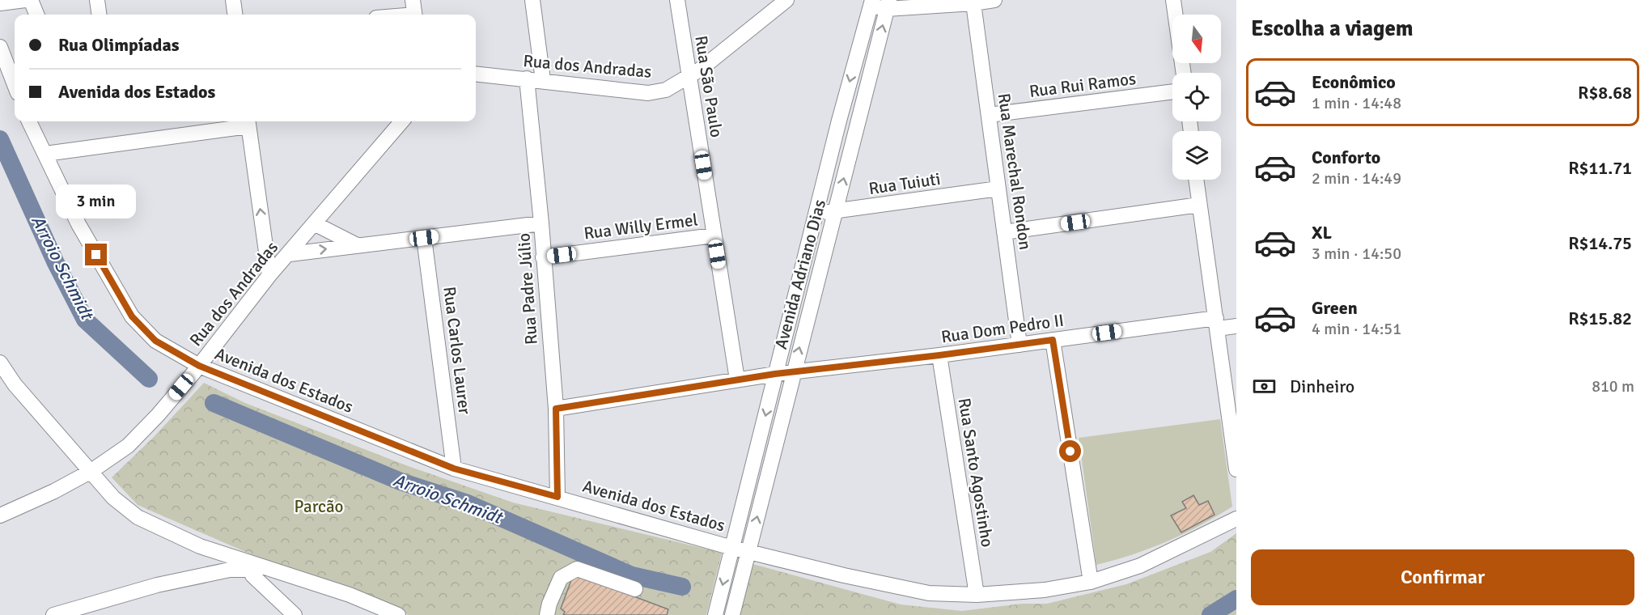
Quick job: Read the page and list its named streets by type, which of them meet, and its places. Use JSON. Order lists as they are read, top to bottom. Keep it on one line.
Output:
{"streets":{"street":["Rua dos Andradas","Rua Rui Ramos","Rua São Paulo","Rua Marechal Rondon","Rua Tuiuti","Rua Willy Ermel","Avenida Adriano Dias","Rua Padre Júlio","Rua Dom Pedro II","Rua Carlos Laurer","Avenida dos Estados","Rua Santo Agostinho"]},"crossings":[["Rua dos Andradas","Rua São Paulo"],["Rua dos Andradas","Rua Padre Júlio"],["Rua dos Andradas","Avenida dos Estados"],["Rua Rui Ramos","Rua Marechal Rondon"],["Rua São Paulo","Rua Willy Ermel"],["Rua São Paulo","Rua Dom Pedro II"],["Rua Marechal Rondon","Rua Tuiuti"],["Rua Marechal Rondon","Rua Dom Pedro II"],["Rua Tuiuti","Avenida Adriano Dias"],["Rua Willy Ermel","Rua Padre Júlio"],["Avenida Adriano Dias","Rua Dom Pedro II"],["Avenida Adriano Dias","Avenida dos Estados"],["Rua Padre Júlio","Rua Dom Pedro II"],["Rua Padre Júlio","Avenida dos Estados"],["Rua Dom Pedro II","Rua Santo Agostinho"],["Rua Carlos Laurer","Avenida dos Estados"],["Avenida dos Estados","Rua Santo Agostinho"]],"water":["Arroio Schmidt"],"parks":["Parcão"],"north":"bottom","page":{"heading":"Escolha a viagem","banner":["Rua Olimpíadas","Avenida dos Estados"],"list":[{"name":"Econômico","note":"1 min · 14:48","value":"R$8.68"},{"name":"Conforto","note":"2 min · 14:49","value":"R$11.71"},{"name":"XL","note":"3 min · 14:50","value":"R$14.75"},{"name":"Green","note":"4 min · 14:51","value":"R$15.82"}],"bubble":"3 min","pay":["Dinheiro","810 m"],"buttons":"Confirmar"}}
